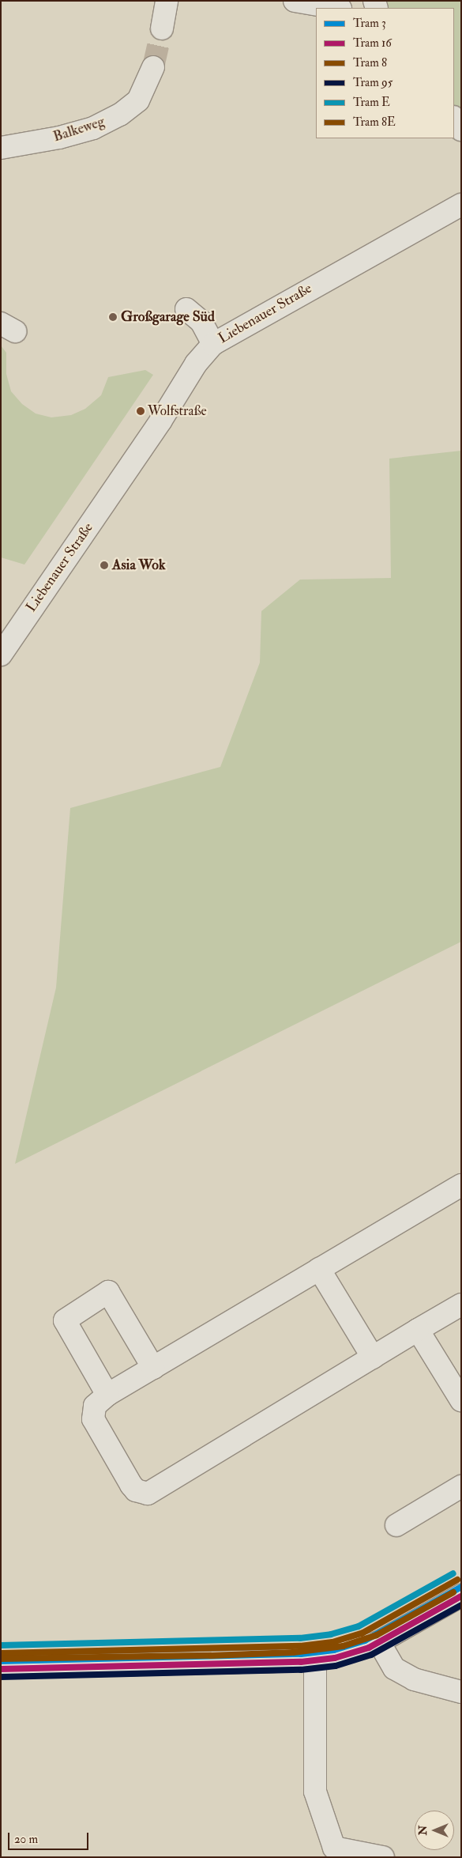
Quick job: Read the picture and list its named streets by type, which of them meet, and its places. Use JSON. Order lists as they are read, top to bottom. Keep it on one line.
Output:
{"streets":{"street":["Balkeweg","Liebenauer Straße"]},"places":["Großgarage Süd","Wolfstraße","Asia Wok"],"lines":["tram line E","tram line 8","tram line 3","tram line 8E","tram line 16","tram line 95"],"legend":["Tram 3","Tram 16","Tram 8","Tram 95","Tram E","Tram 8E"],"scale_bar":"20 m","north":"left"}
